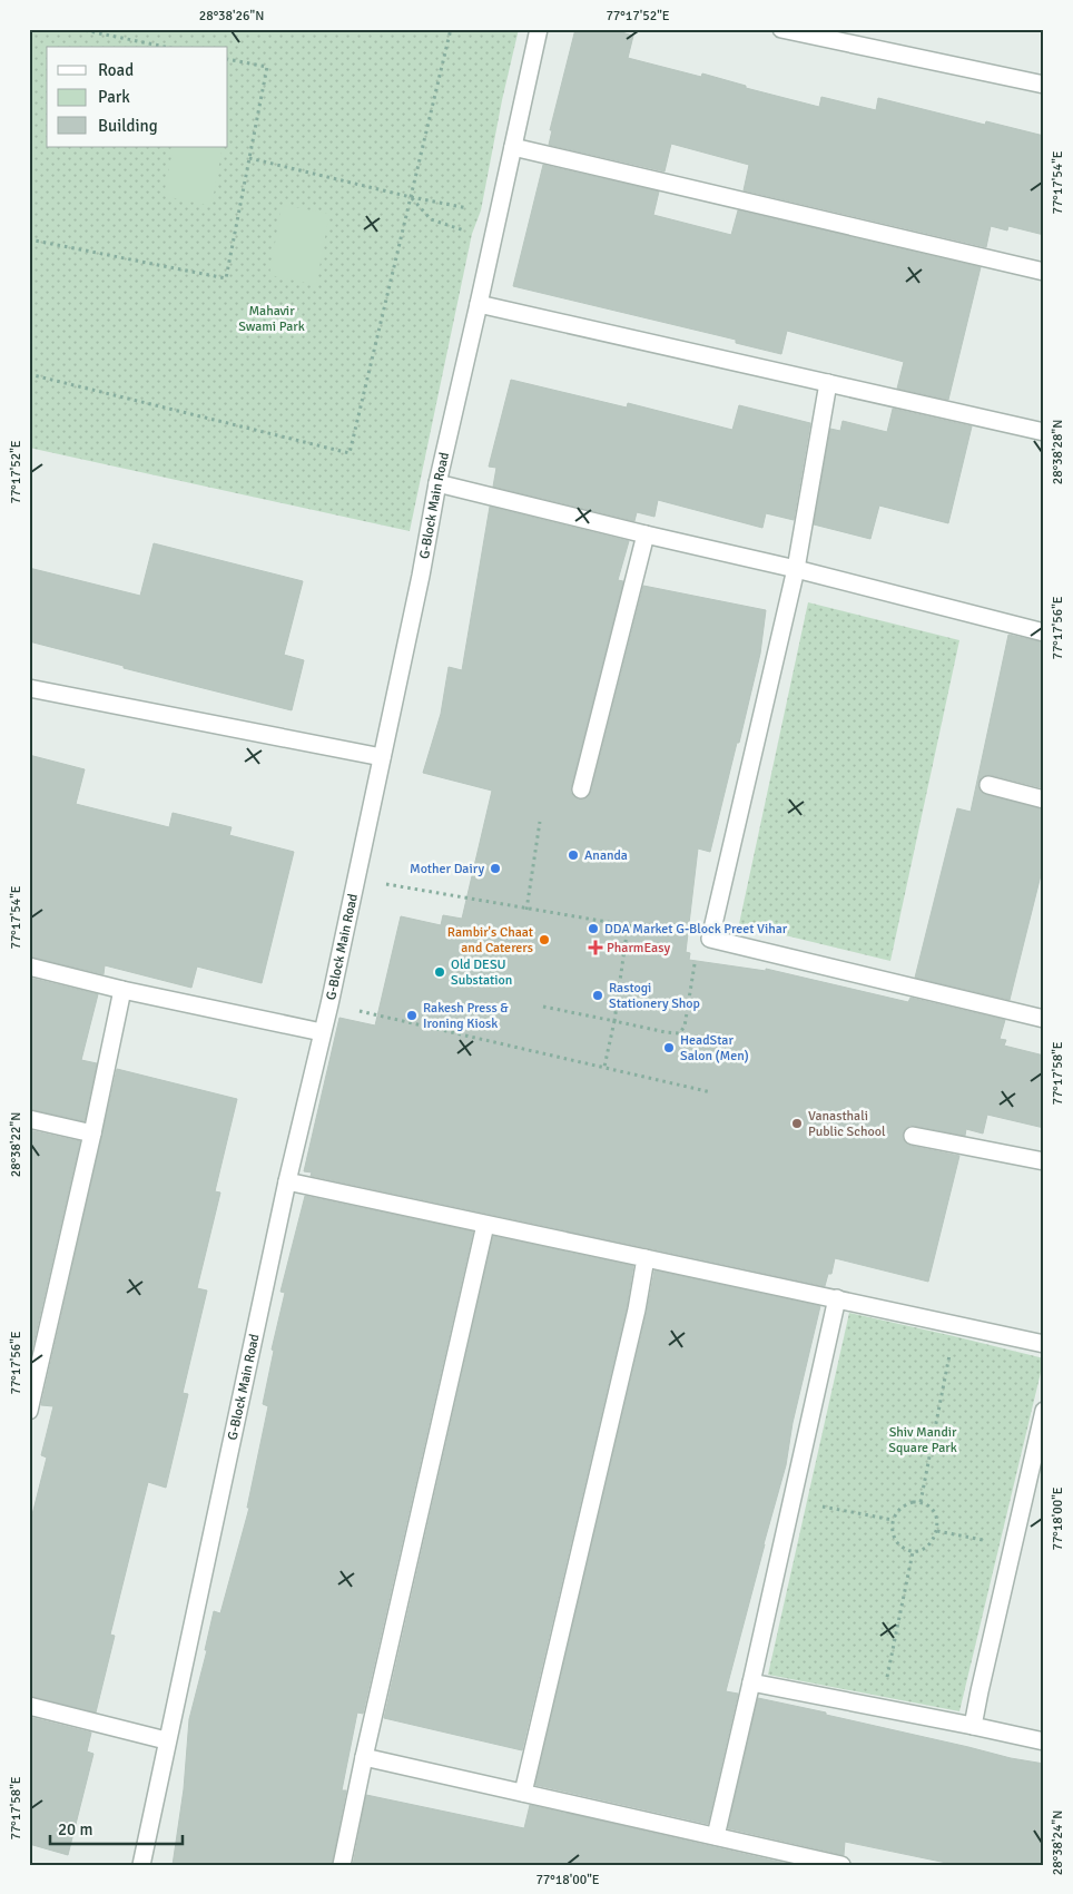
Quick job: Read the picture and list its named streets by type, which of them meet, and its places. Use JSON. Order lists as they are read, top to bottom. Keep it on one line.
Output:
{"streets":{"street":["G-Block Main Road"]},"parks":["Mahavir Swami Park","Shiv Mandir Square Park"],"places":{"other":["Ananda","Mother Dairy","DDA Market G-Block Preet Vihar","Rambir's Chaat and Caterers","Old DESU Substation","Rastogi Stationery Shop","Rakesh Press & Ironing Kiosk","HeadStar Salon (Men)","Vanasthali Public School"],"health":["PharmEasy"]},"legend":["Road","Park","Building"],"scale_bar":"20 m","coordinates":["28°38'26\"N","77°17'52\"E","77°17'54\"E","28°38'28\"N","77°17'56\"E","77°17'58\"E","28°38'22\"N","77°18'00\"E","28°38'24\"N"]}
